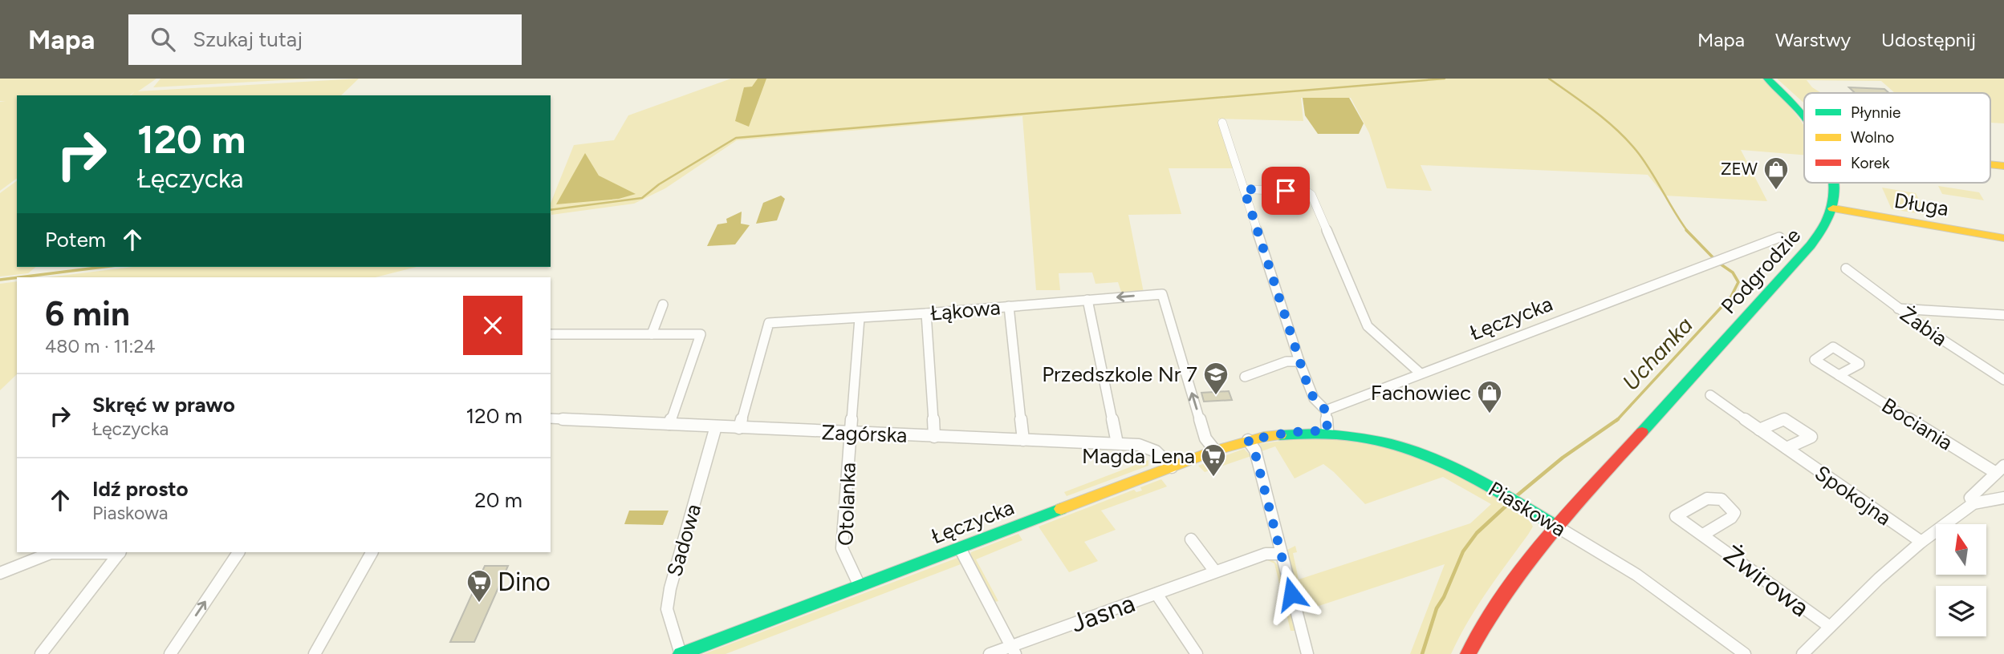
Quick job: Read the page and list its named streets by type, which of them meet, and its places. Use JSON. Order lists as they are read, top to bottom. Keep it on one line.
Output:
{"streets":{"main road":["Długa","Podgrodzie","Łęczycka","Piaskowa"],"street":["Łąkowa","Żabia","Bociania","Zagórska","Spokojna","Otolanka","Sadowa","Żwirowa","Jasna"]},"crossings":[["Długa","Podgrodzie"],["Podgrodzie","Piaskowa"],["Łąkowa","Łęczycka"],["Łąkowa","Zagórska"],["Łąkowa","Otolanka"],["Łęczycka","Zagórska"],["Łęczycka","Otolanka"],["Łęczycka","Piaskowa"],["Łęczycka","Sadowa"],["Zagórska","Otolanka"],["Zagórska","Sadowa"]],"water":["Uchanka"],"places":{"shop":["ZEW","Fachowiec"],"school or university":["Przedszkole Nr 7"],"supermarket":["Magda Lena","Dino"]},"legend":["Płynnie","Wolno","Korek"],"north":"top","page":{"header":"Mapa","search":"Szukaj tutaj","nav":["Mapa","Warstwy","Udostępnij"],"turn":["120 m","Łęczycka"],"then":"Potem","heading":["6 min","480 m · 11:24"],"list":[{"name":"Skręć w prawo","note":"Łęczycka","value":"120 m"},{"name":"Idź prosto","note":"Piaskowa","value":"20 m"}]}}
